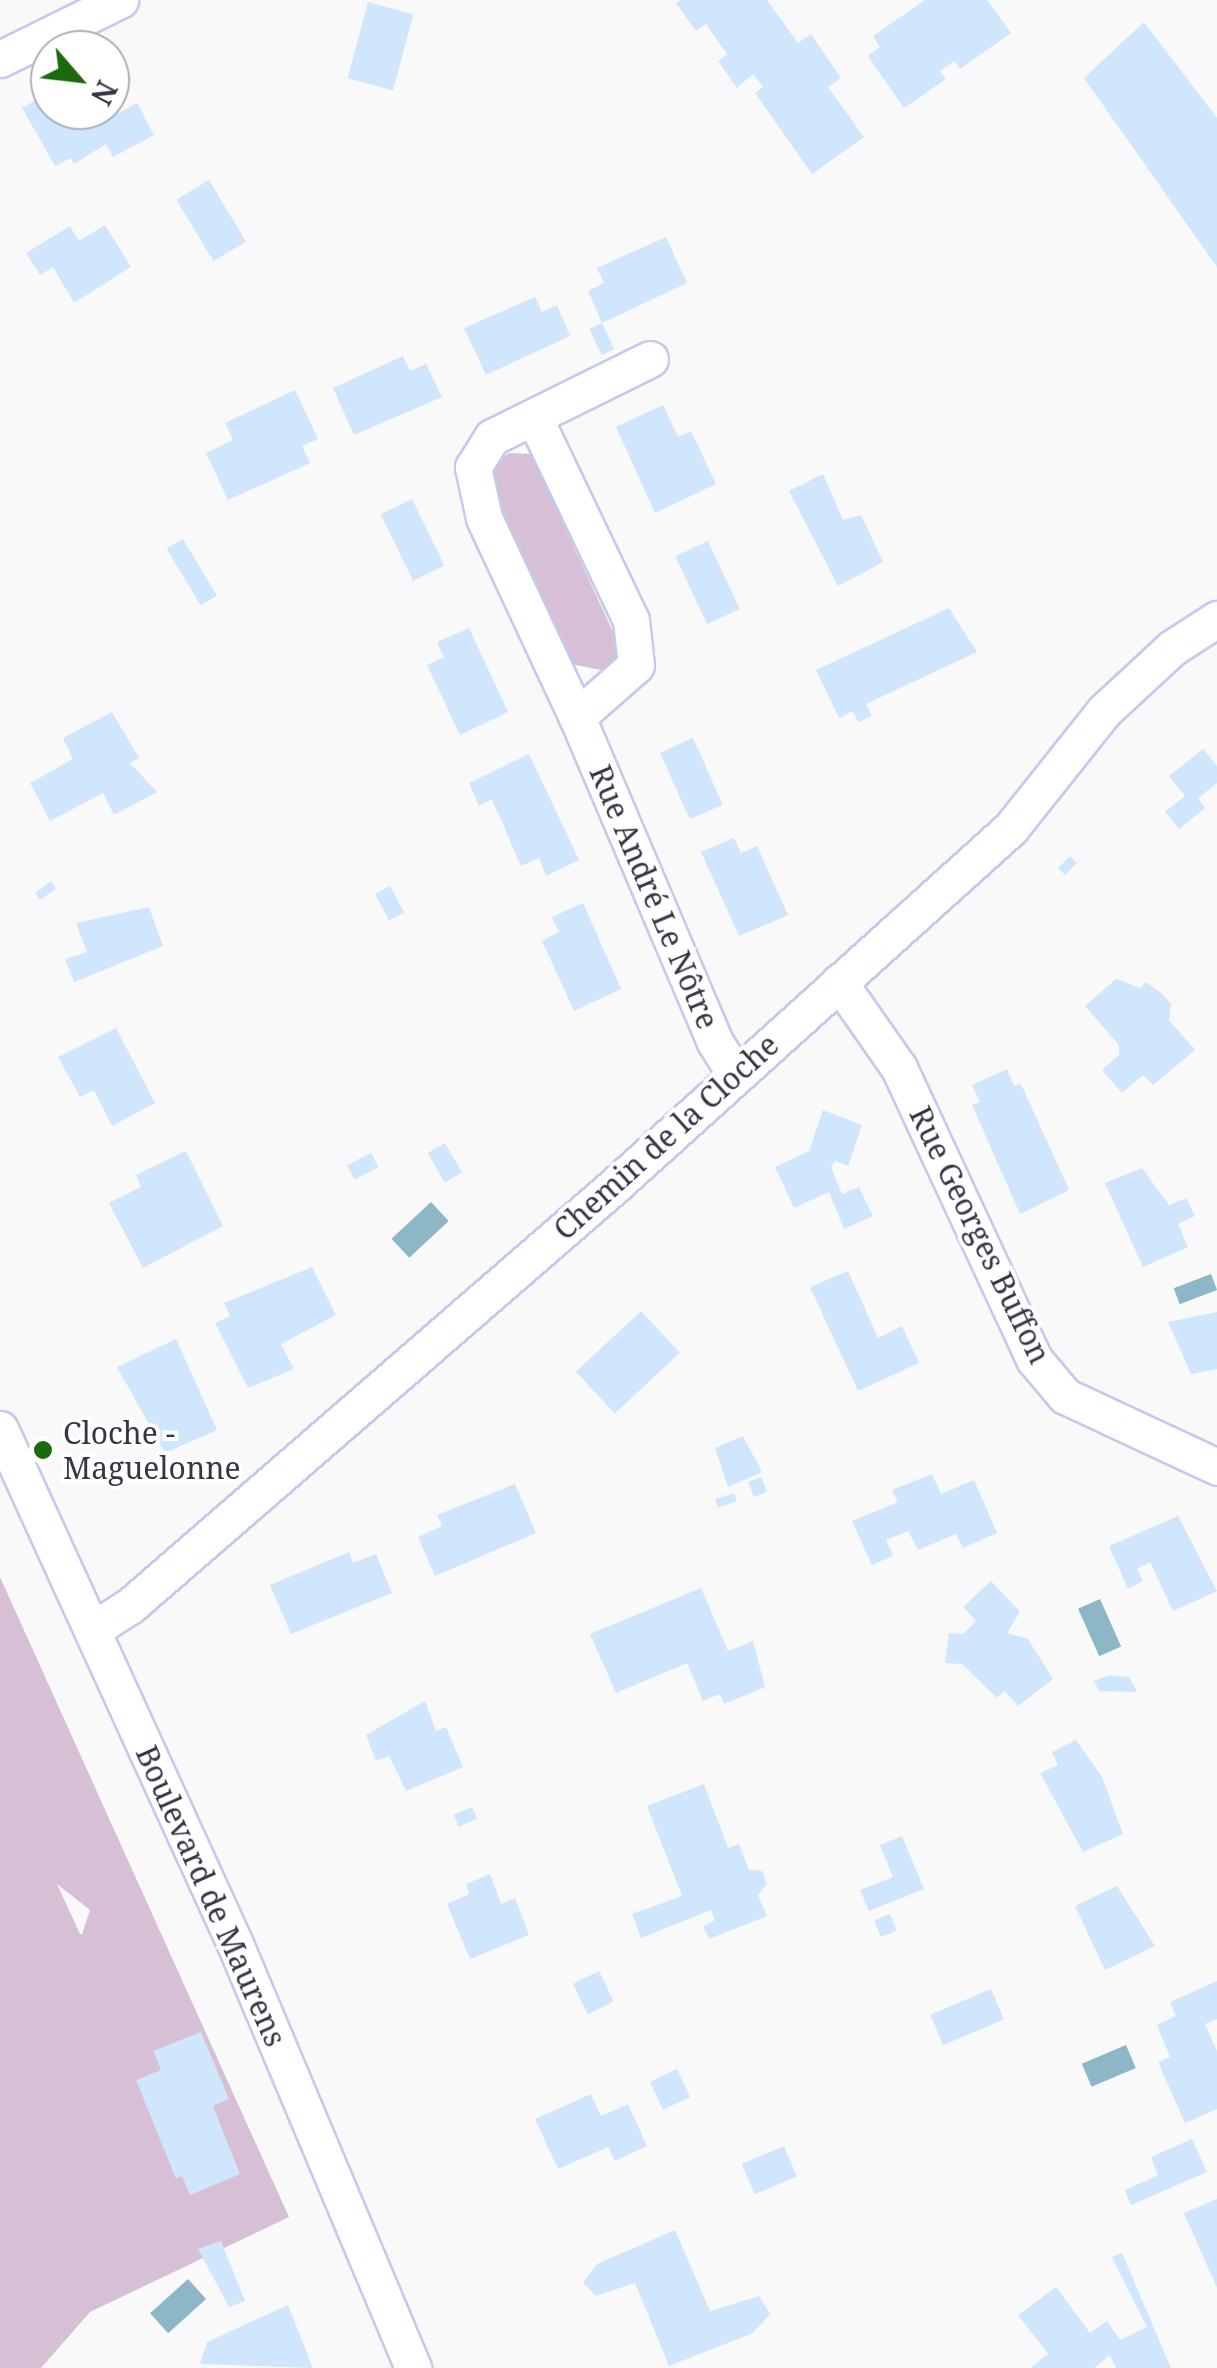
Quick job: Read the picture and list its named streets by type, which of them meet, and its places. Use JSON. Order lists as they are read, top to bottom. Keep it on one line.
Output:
{"streets":{"street":["Rue André Le Nôtre","Chemin de la Cloche","Rue Georges Buffon","Boulevard de Maurens"]},"crossings":[["Rue André Le Nôtre","Chemin de la Cloche"],["Chemin de la Cloche","Rue Georges Buffon"],["Chemin de la Cloche","Boulevard de Maurens"]],"places":["Cloche - Maguelonne"],"north":"bottom right"}
